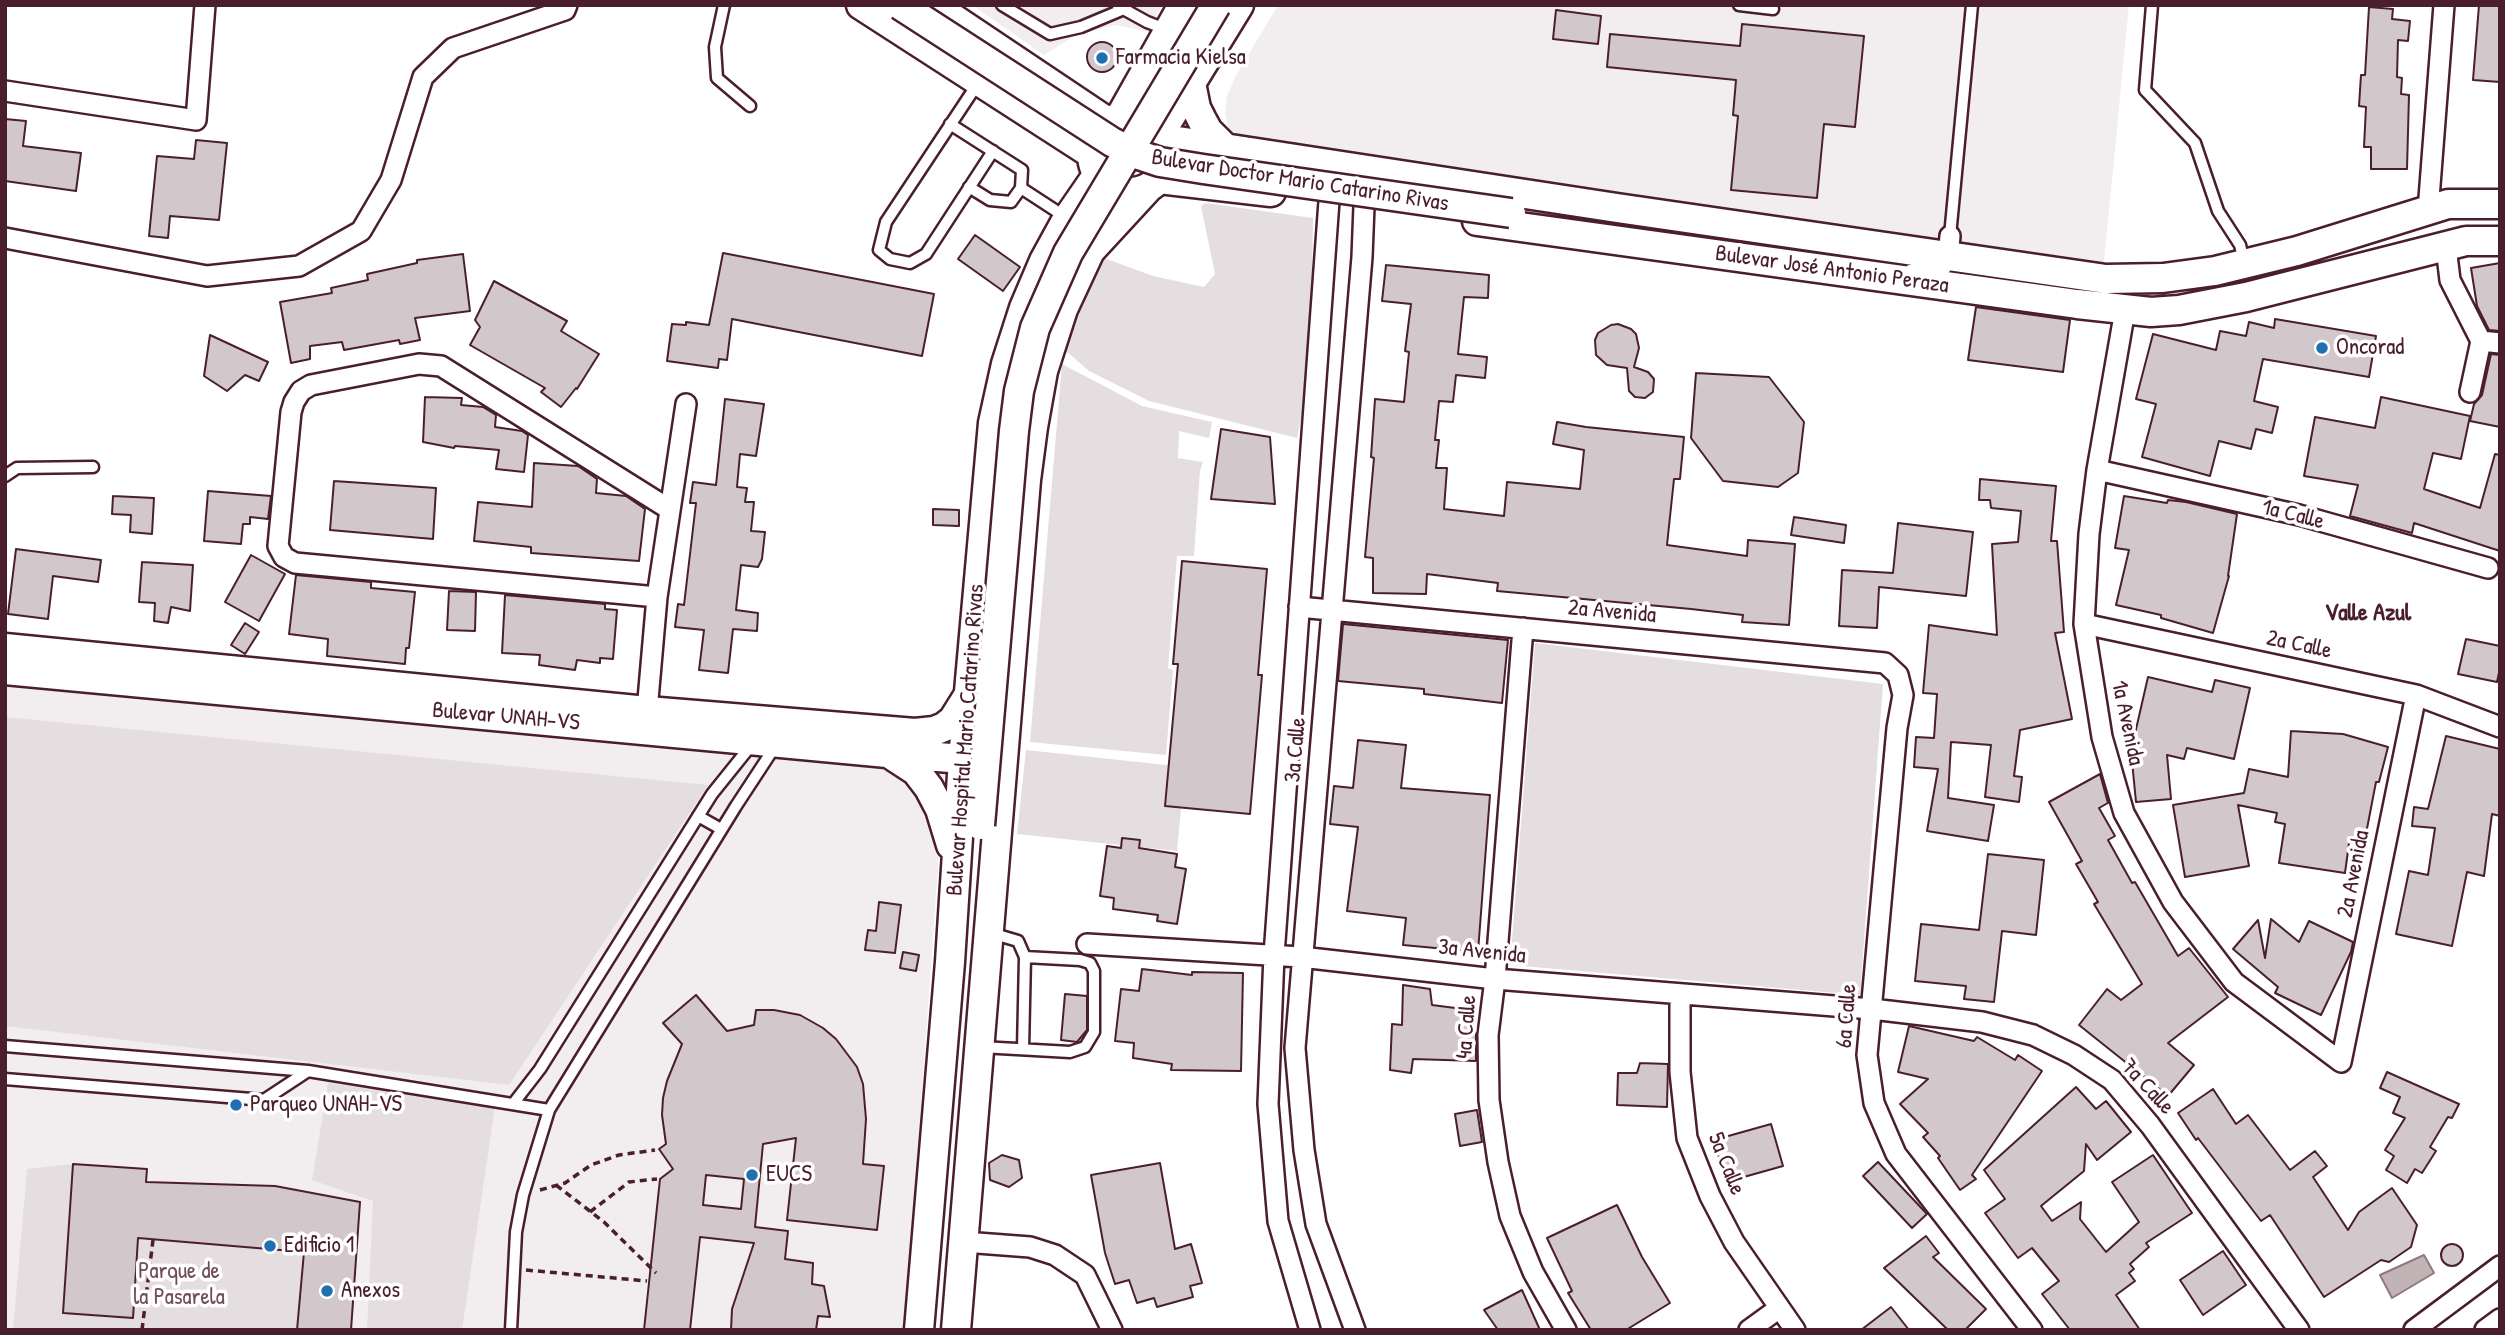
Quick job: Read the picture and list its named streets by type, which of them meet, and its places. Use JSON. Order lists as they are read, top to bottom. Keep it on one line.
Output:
{"streets":{"main road":["Bulevar Doctor Mario Catarino Rivas","Bulevar José Antonio Peraza","Bulevar UNAH-VS","Bulevar Hospital Mario Catarino Rivas"],"street":["1a Calle","2a Avenida","2a Calle","1a Avenida","3a Calle","3a Avenida","6a Calle","4a Calle","7a Calle","5a Calle"]},"crossings":[["Bulevar José Antonio Peraza","1a Avenida"],["Bulevar José Antonio Peraza","Bulevar Hospital Mario Catarino Rivas"],["Bulevar José Antonio Peraza","3a Calle"],["1a Calle","1a Avenida"],["2a Avenida","2a Calle"],["2a Avenida","1a Avenida"],["2a Avenida","3a Calle"],["2a Avenida","6a Calle"],["2a Avenida","4a Calle"],["2a Calle","1a Avenida"],["Bulevar UNAH-VS","Bulevar Hospital Mario Catarino Rivas"],["3a Calle","3a Avenida"],["3a Avenida","6a Calle"],["3a Avenida","4a Calle"],["3a Avenida","7a Calle"],["3a Avenida","5a Calle"],["6a Calle","7a Calle"]],"districts":["Valle Azul"],"parks":["Parque de la Pasarela"],"places":["Farmacia Kielsa","Oncorad","Parqueo UNAH-VS","EUCS","Edificio 1","Anexos"]}
